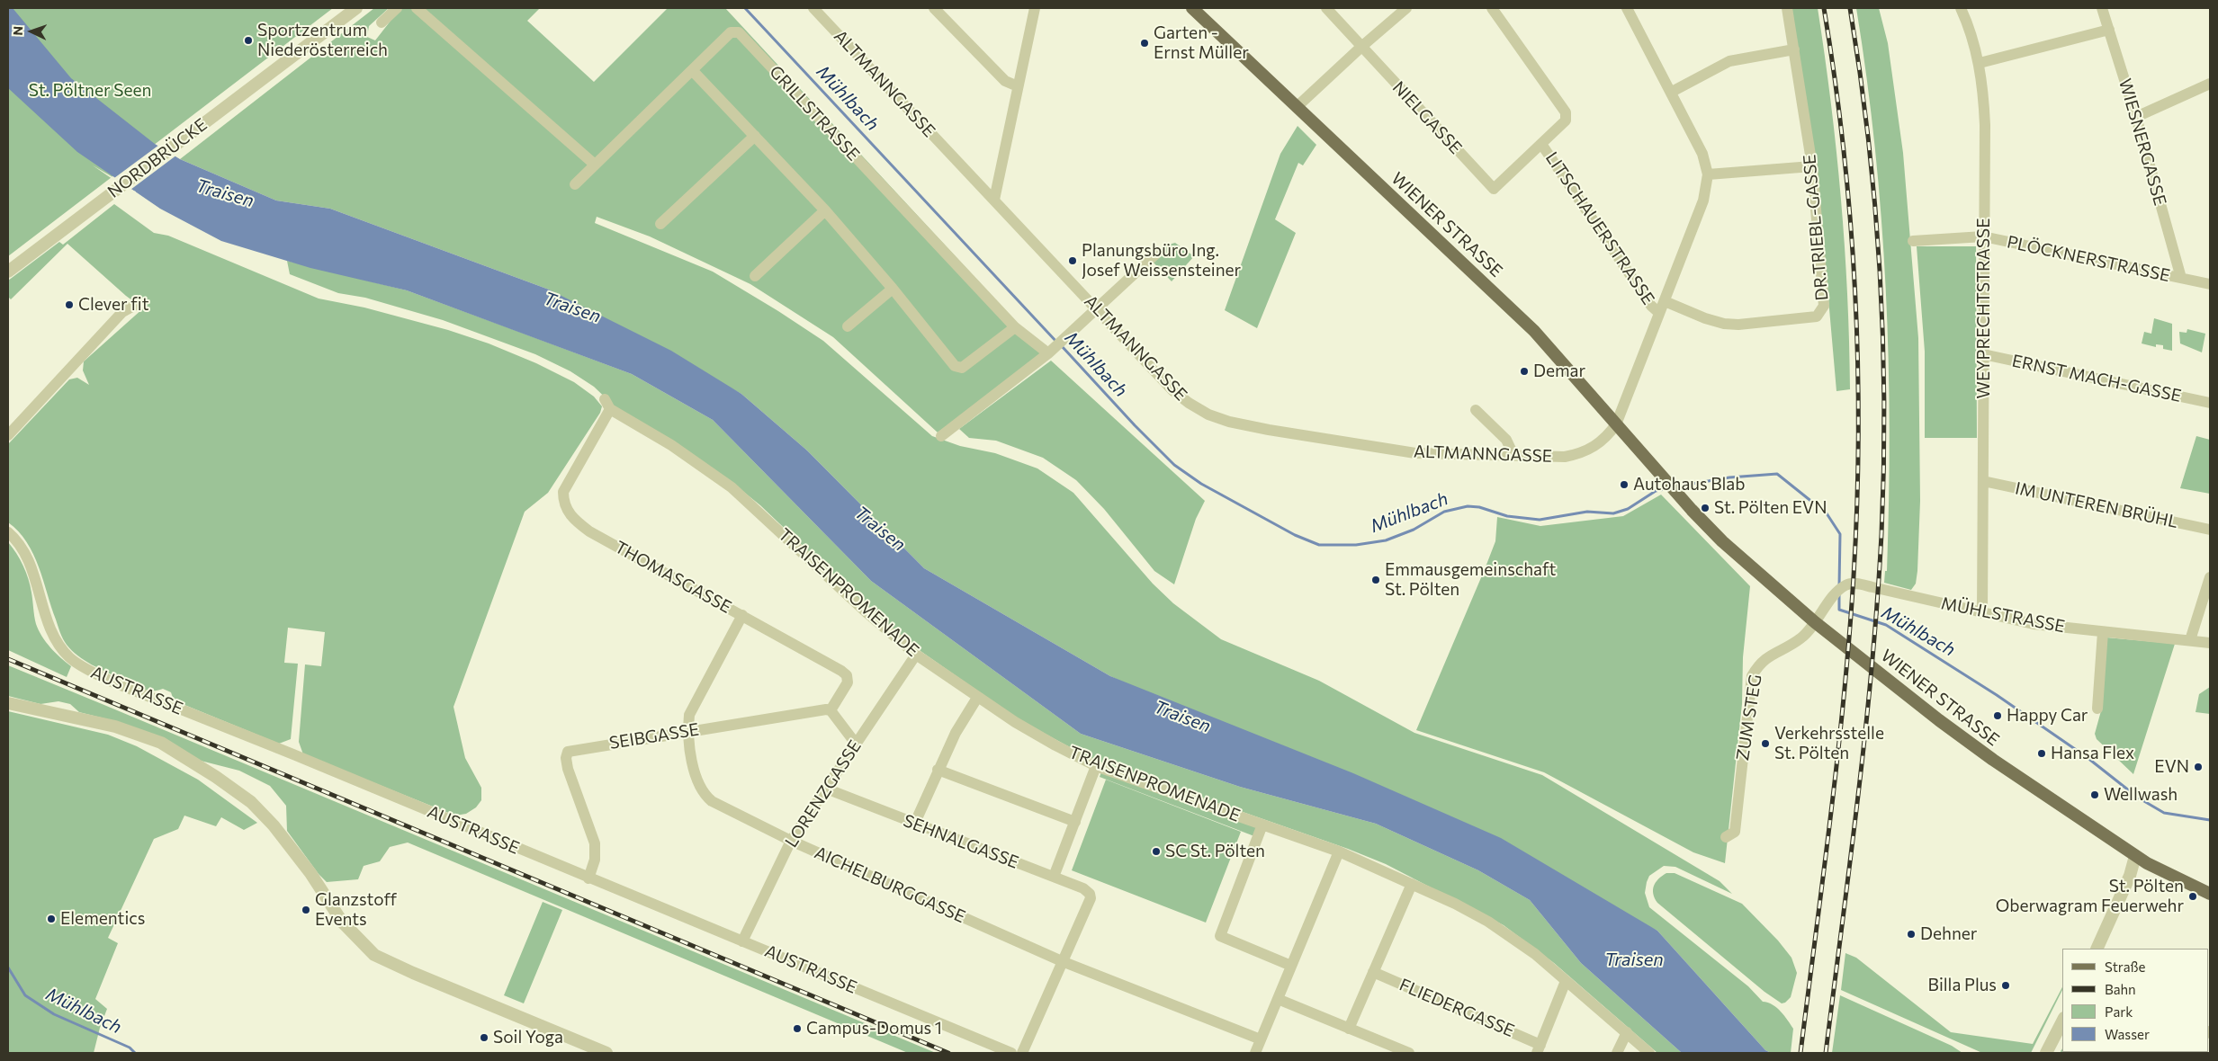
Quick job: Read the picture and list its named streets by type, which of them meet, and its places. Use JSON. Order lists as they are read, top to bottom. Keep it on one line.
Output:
{"streets":{"main road":["WIENER STRASSE"],"street":["ALTMANNGASSE","GRILLSTRASSE","NIELGASSE","WIESNERGASSE","NORDBRÜCKE","DR.TRIEBL-GASSE","LITSCHAUERSTRASSE","PLÖCKNERSTRASSE","WEYPRECHTSTRASSE","ERNST MACH-GASSE","IM UNTEREN BRÜHL","THOMASGASSE","TRAISENPROMENADE","MÜHLSTRASSE","AUSTRASSE","ZUM STEG","SEIBGASSE","LORENZGASSE","SEHNALGASSE","AICHELBURGGASSE","FLIEDERGASSE"]},"crossings":[["ALTMANNGASSE","WIENER STRASSE"],["NIELGASSE","LITSCHAUERSTRASSE"],["WIESNERGASSE","PLÖCKNERSTRASSE"],["WIENER STRASSE","MÜHLSTRASSE"],["WIENER STRASSE","ZUM STEG"],["PLÖCKNERSTRASSE","WEYPRECHTSTRASSE"],["WEYPRECHTSTRASSE","ERNST MACH-GASSE"],["WEYPRECHTSTRASSE","IM UNTEREN BRÜHL"],["WEYPRECHTSTRASSE","MÜHLSTRASSE"],["THOMASGASSE","TRAISENPROMENADE"],["THOMASGASSE","SEIBGASSE"],["THOMASGASSE","AICHELBURGGASSE"],["TRAISENPROMENADE","LORENZGASSE"],["MÜHLSTRASSE","ZUM STEG"],["AUSTRASSE","SEIBGASSE"],["AUSTRASSE","LORENZGASSE"],["SEIBGASSE","AICHELBURGGASSE"],["LORENZGASSE","SEHNALGASSE"],["LORENZGASSE","AICHELBURGGASSE"],["SEHNALGASSE","AICHELBURGGASSE"]],"water":["Mühlbach","Traisen"],"parks":["St. Pöltner Seen"],"places":["Sportzentrum Niederösterreich","Garten - Ernst Müller","Planungsbüro Ing. Josef Weissensteiner","Clever fit","Demar","Autohaus Blab","St. Pölten EVN","Emmausgemeinschaft St. Pölten","Happy Car","Verkehrsstelle St. Pölten","Hansa Flex","EVN","Wellwash","SC St. Pölten","St. Pölten Oberwagram Feuerwehr","Glanzstoff Events","Elementics","Dehner","Billa Plus","Campus-Domus 1","Soil Yoga"],"legend":["Straße","Bahn","Park","Wasser"],"north":"left"}
